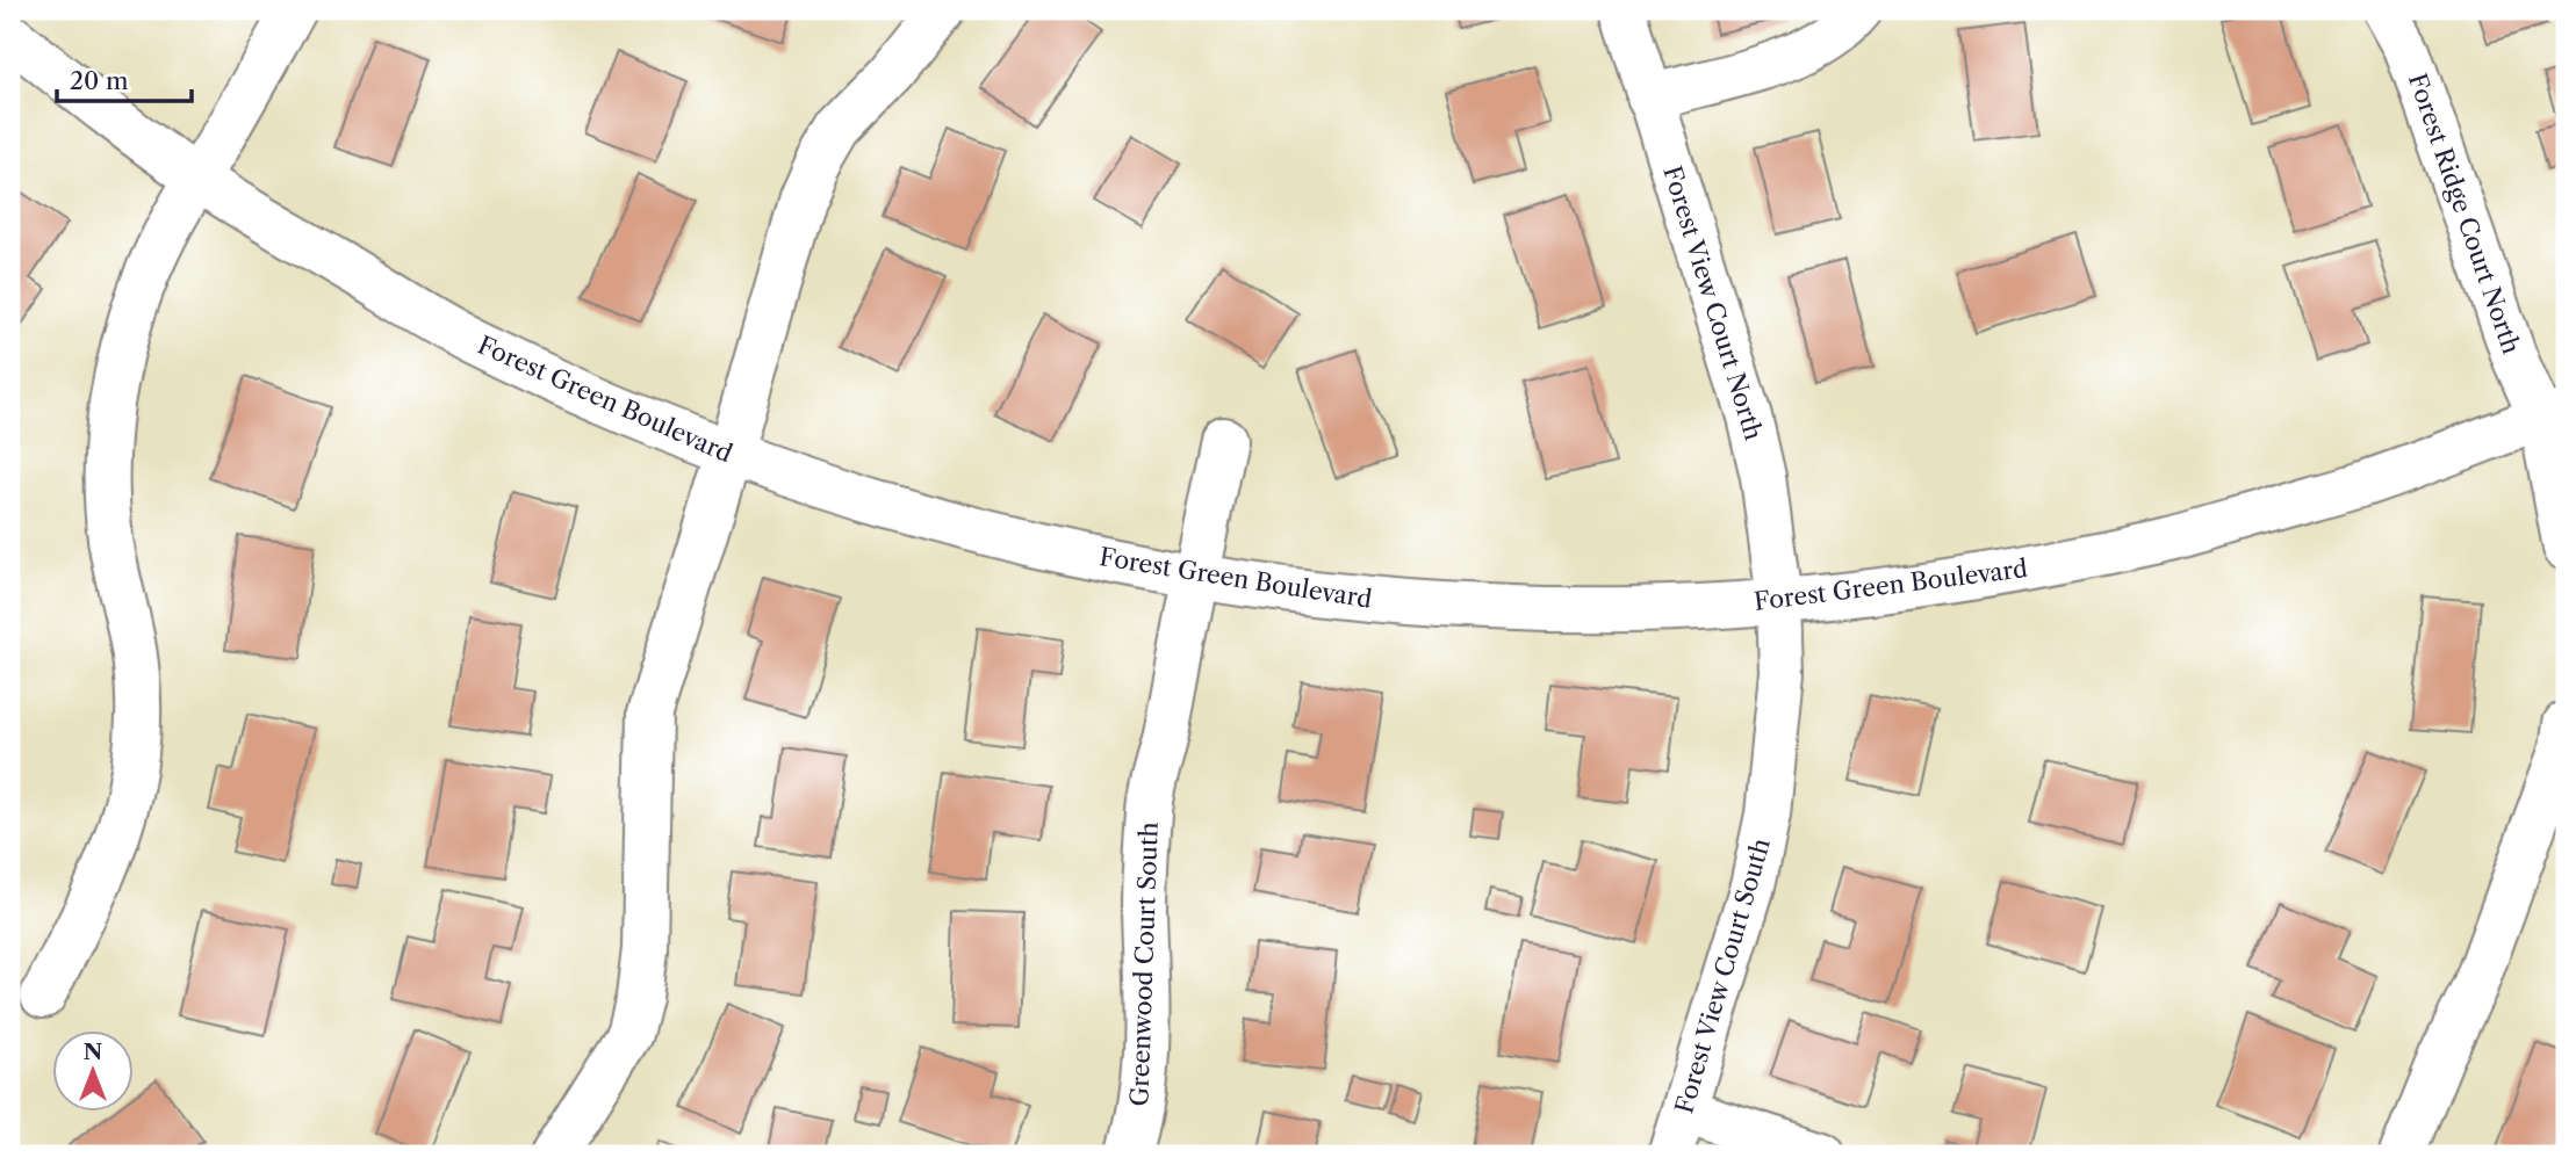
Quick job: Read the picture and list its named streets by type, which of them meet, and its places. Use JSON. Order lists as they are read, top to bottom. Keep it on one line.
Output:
{"streets":{"street":["Forest Ridge Court North","Forest View Court North","Forest Green Boulevard","Greenwood Court South","Forest View Court South"]},"crossings":[["Forest Ridge Court North","Forest Green Boulevard"],["Forest View Court North","Forest Green Boulevard"],["Forest View Court North","Forest View Court South"],["Forest Green Boulevard","Greenwood Court South"],["Forest Green Boulevard","Forest View Court South"]],"scale_bar":"20 m","north":"top"}
